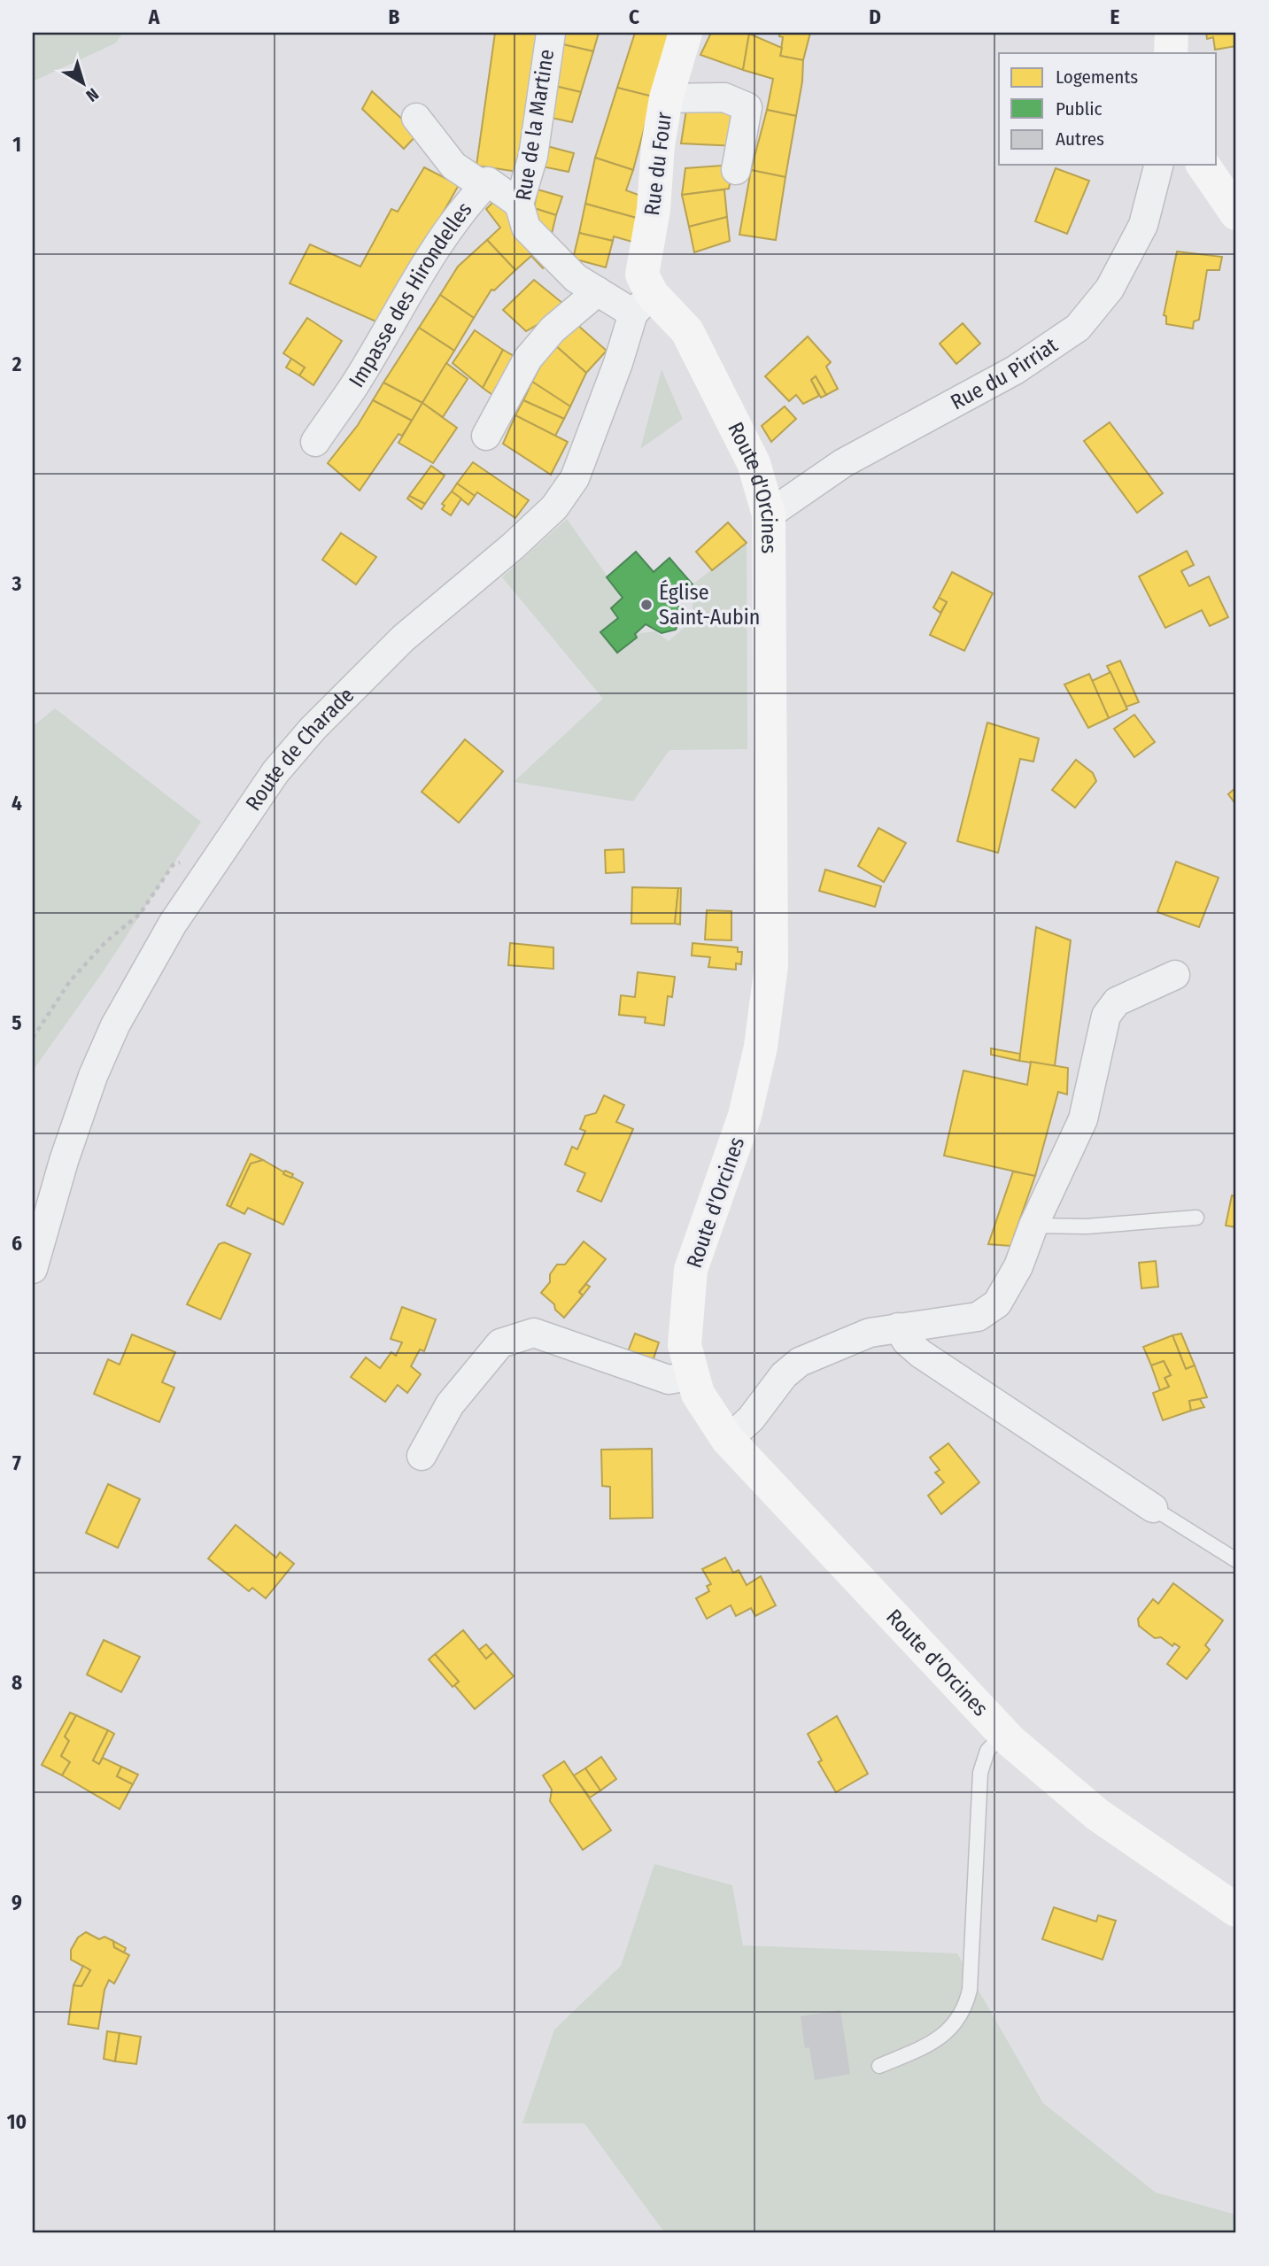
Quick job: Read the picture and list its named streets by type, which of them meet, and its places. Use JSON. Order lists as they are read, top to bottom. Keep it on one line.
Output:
{"streets":{"main road":["Rue du Four","Route d'Orcines"],"street":["Rue de la Martine","Impasse des Hirondelles","Rue du Pirriat","Route de Charade"]},"crossings":[["Rue de la Martine","Rue du Four"],["Rue de la Martine","Impasse des Hirondelles"],["Rue de la Martine","Route d'Orcines"],["Rue de la Martine","Route de Charade"],["Rue du Four","Route d'Orcines"],["Rue du Four","Route de Charade"],["Rue du Pirriat","Route d'Orcines"],["Route d'Orcines","Route de Charade"]],"places":["Église Saint-Aubin"],"legend":["Logements","Public","Autres"],"north":"bottom right","grid":{"columns":["A","B","C","D","E"],"rows":["1","2","3","4","5","6","7","8","9","10"]}}
